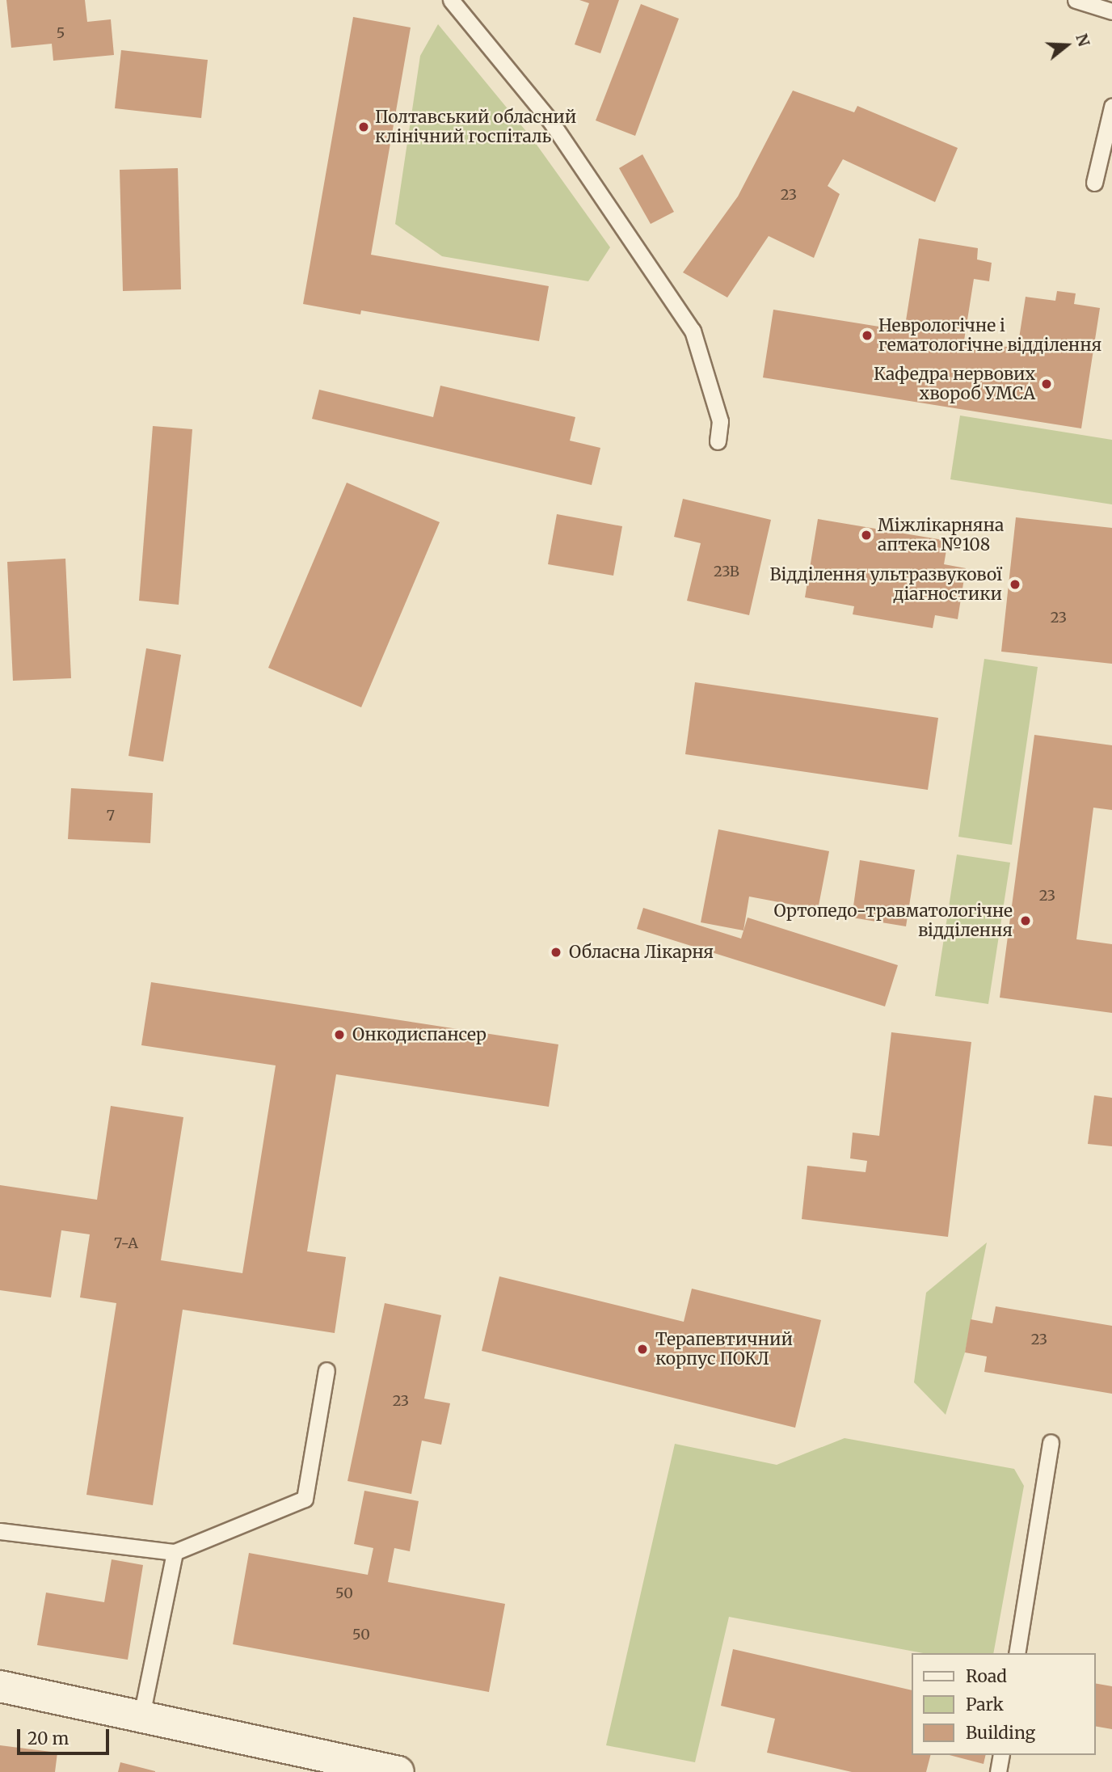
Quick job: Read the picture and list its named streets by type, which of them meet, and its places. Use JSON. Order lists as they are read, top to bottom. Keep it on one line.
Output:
{"places":["Полтавський обласний клінічний госпіталь","Неврологічне і гематологічне відділення","Кафедра нервових хвороб УМСА","Міжлікарняна аптека №108","Відділення ультразвукової діагностики","Ортопедо-травматологічне відділення","Обласна Лікарня","Онкодиспансер","Терапевтичний корпус ПОКЛ"],"house_numbers":["5","23","23В","23","7","23","7-А","23","23","50","50"],"legend":["Road","Park","Building"],"scale_bar":"20 m","north":"right"}
